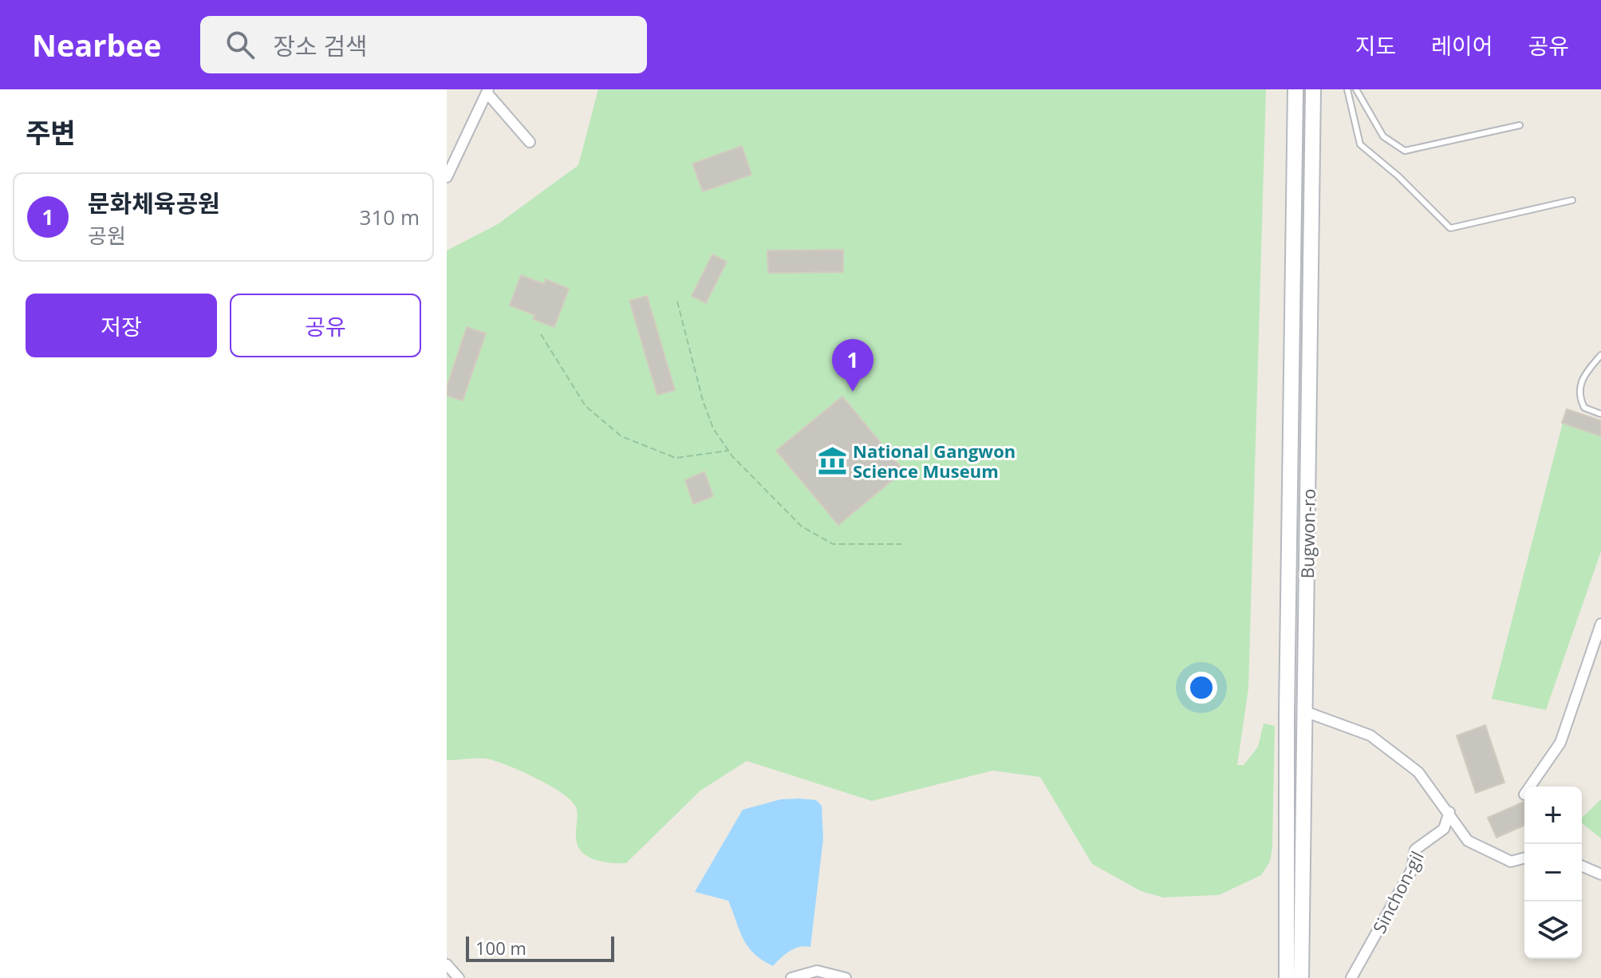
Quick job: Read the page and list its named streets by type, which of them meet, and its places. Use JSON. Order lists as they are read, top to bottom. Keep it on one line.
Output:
{"streets":{"street":["Bugwon-ro","Sinchon-gil"]},"places":{"museum":["National Gangwon Science Museum"]},"scale_bar":"100 m","page":{"header":"Nearbee","search":"장소 검색","nav":["지도","레이어","공유"],"heading":"주변","list":[{"mark":"1","name":"문화체육공원","note":"공원","value":"310 m"}],"buttons":["저장","공유"],"pins":"1","map_buttons":["+","−"],"scale":"100 m"}}
